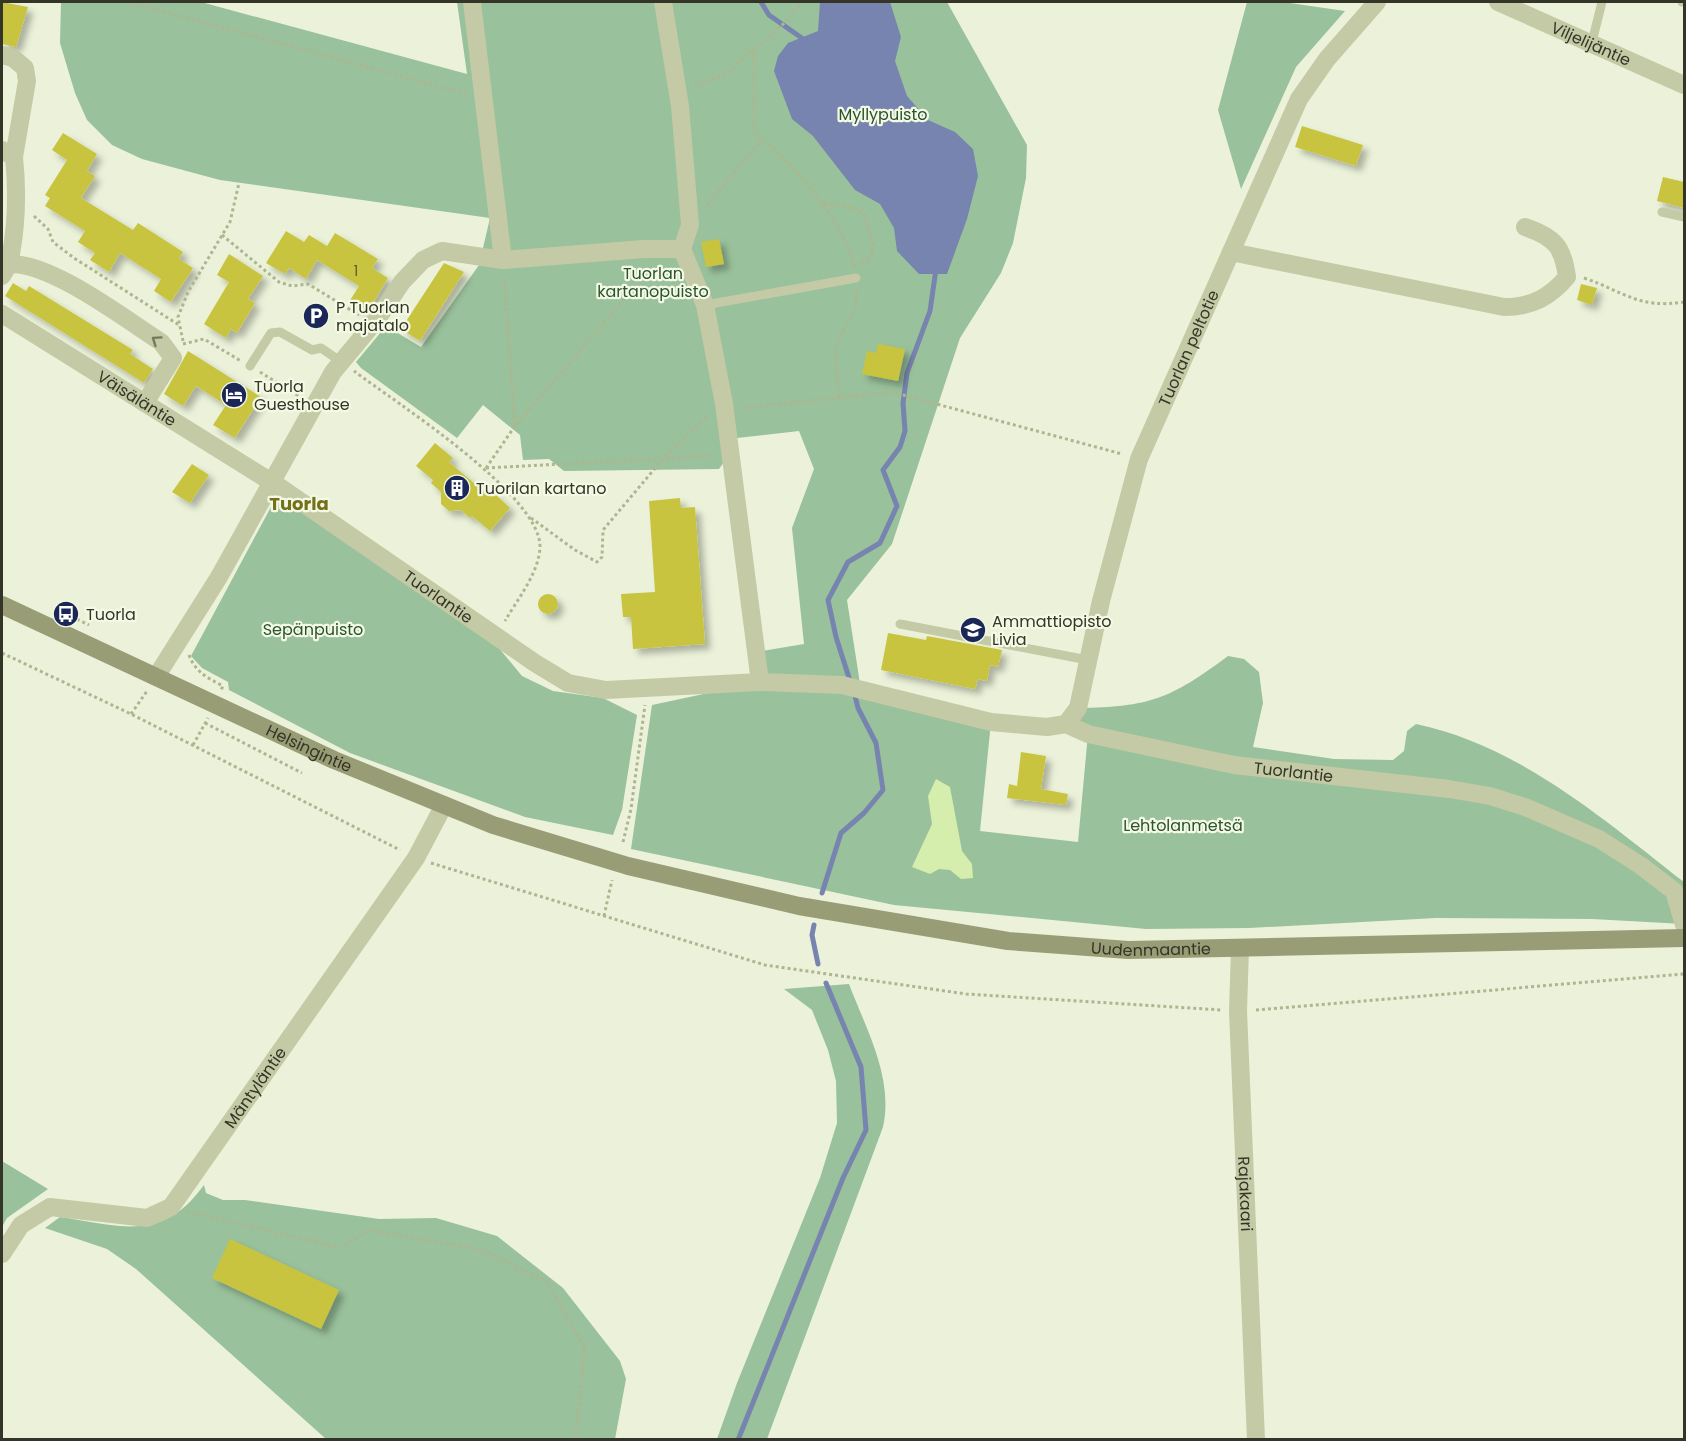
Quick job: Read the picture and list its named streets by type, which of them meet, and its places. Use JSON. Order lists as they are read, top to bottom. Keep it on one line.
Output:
{"streets":{"main road":["Helsingintie","Uudenmaantie"],"street":["Viljelijäntie","Tuorlan peltotie","Väisäläntie","Tuorlantie","Mäntyläntie","Rajakaari"]},"crossings":[["Tuorlan peltotie","Tuorlantie"],["Väisäläntie","Tuorlantie"],["Helsingintie","Uudenmaantie"],["Helsingintie","Mäntyläntie"],["Uudenmaantie","Rajakaari"]],"districts":["Tuorla"],"parks":["Myllypuisto","Tuorlan kartanopuisto","Sepänpuisto","Lehtolanmetsä"],"places":{"parking":["P Tuorlan majatalo"],"hotel":["Tuorla Guesthouse"],"building":["Tuorilan kartano"],"bus stop":["Tuorla"],"school or university":["Ammattiopisto Livia"]},"house_numbers":["1"]}
